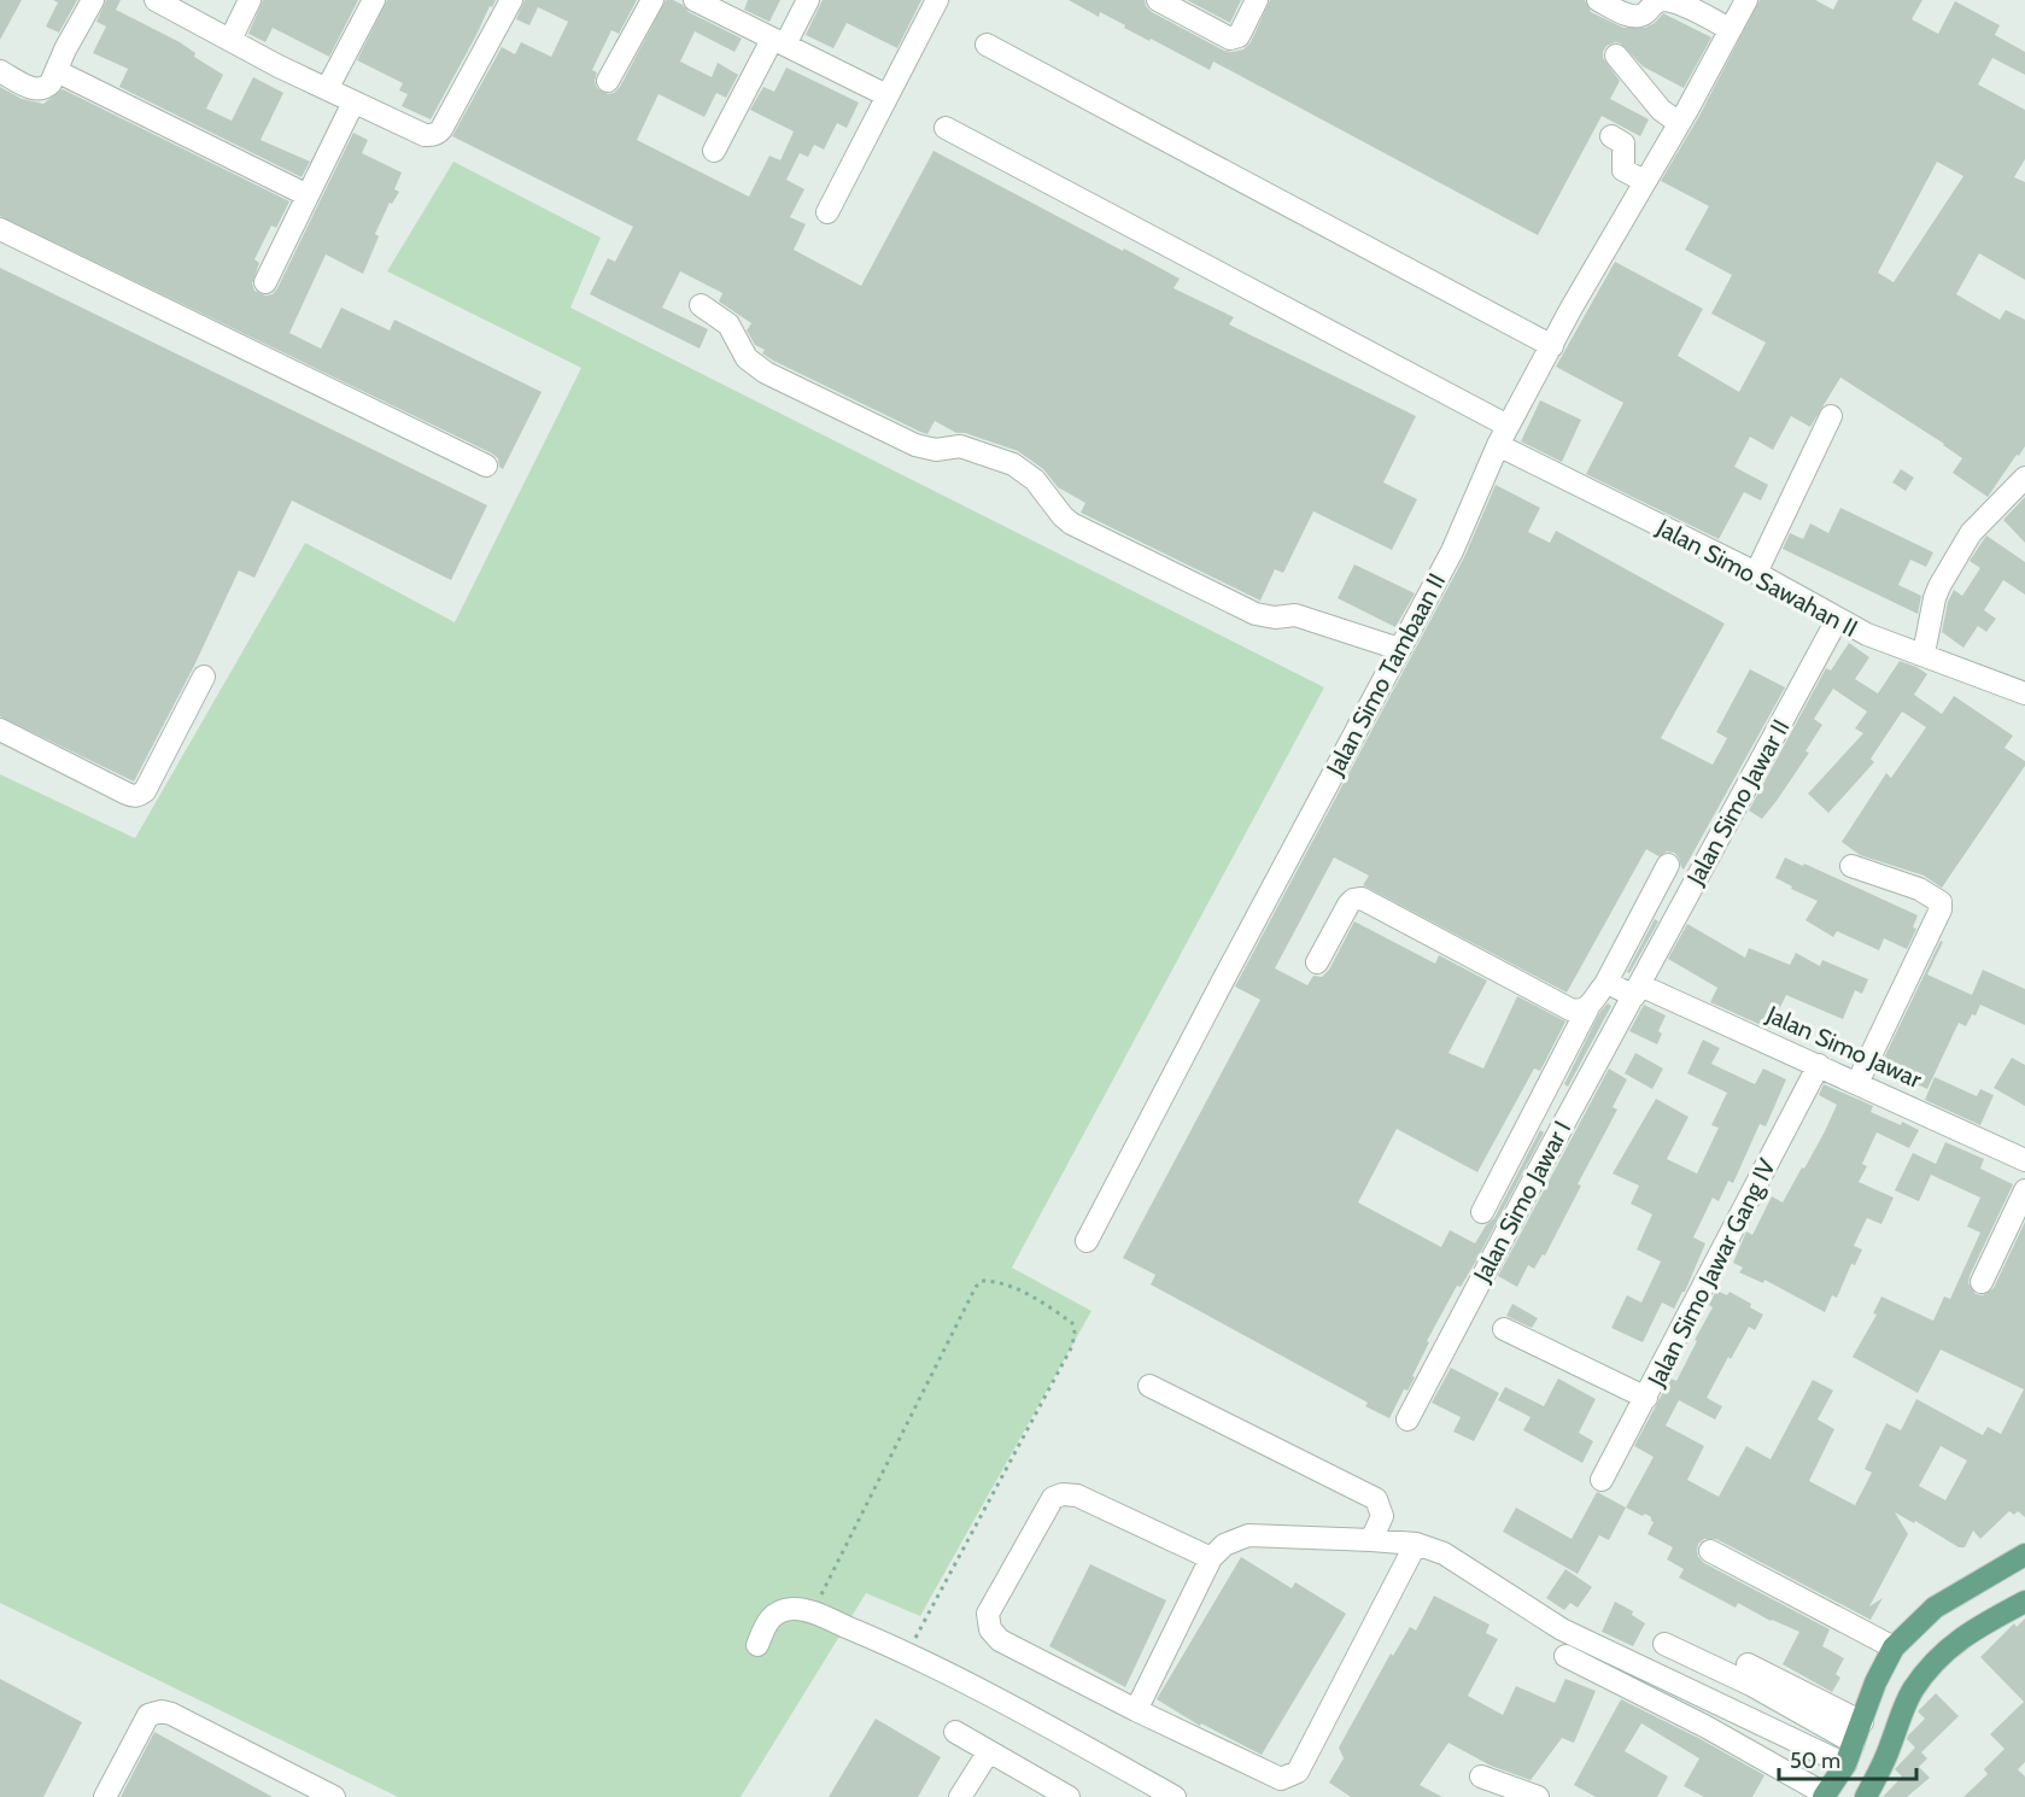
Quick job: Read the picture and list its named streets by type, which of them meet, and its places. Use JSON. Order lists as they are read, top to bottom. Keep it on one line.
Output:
{"streets":{"street":["Jalan Simo Sawahan II","Jalan Simo Tambaan II","Jalan Simo Jawar II","Jalan Simo Jawar","Jalan Simo Jawar I","Jalan Simo Jawar Gang IV"]},"crossings":[["Jalan Simo Sawahan II","Jalan Simo Tambaan II"],["Jalan Simo Sawahan II","Jalan Simo Jawar II"],["Jalan Simo Jawar II","Jalan Simo Jawar"],["Jalan Simo Jawar II","Jalan Simo Jawar I"],["Jalan Simo Jawar","Jalan Simo Jawar I"],["Jalan Simo Jawar","Jalan Simo Jawar Gang IV"]],"scale_bar":"50 m"}
